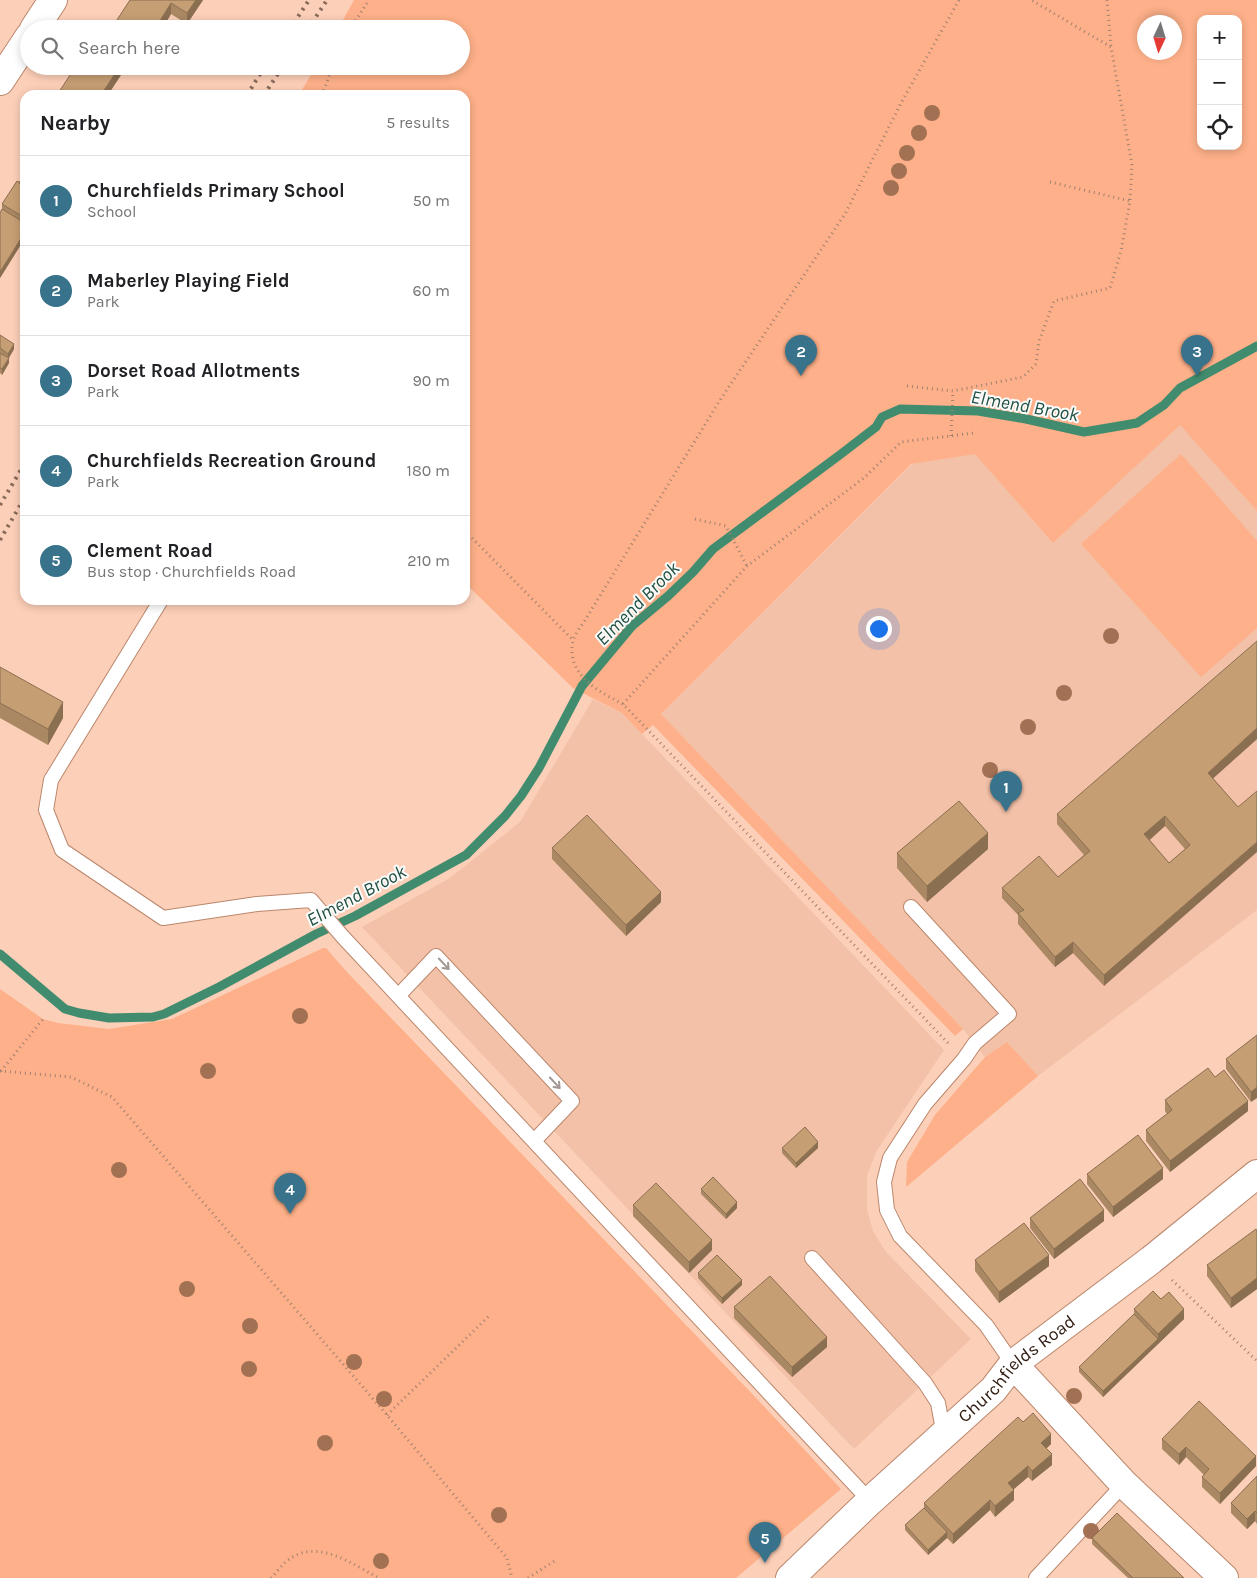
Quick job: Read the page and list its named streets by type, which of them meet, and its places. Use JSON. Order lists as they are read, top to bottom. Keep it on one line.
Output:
{"streets":{"street":["Churchfields Road"]},"water":["Elmend Brook"],"north":"bottom","page":{"map_buttons":["+","−"],"search":"Search here","heading":["Nearby","5 results"],"list":[{"mark":"1","name":"Churchfields Primary School","note":"School","value":"50 m"},{"mark":"2","name":"Maberley Playing Field","note":"Park","value":"60 m"},{"mark":"3","name":"Dorset Road Allotments","note":"Park","value":"90 m"},{"mark":"4","name":"Churchfields Recreation Ground","note":"Park","value":"180 m"},{"mark":"5","name":"Clement Road","note":"Bus stop · Churchfields Road","value":"210 m"}],"pins":["2","3","1","4","5"]}}
